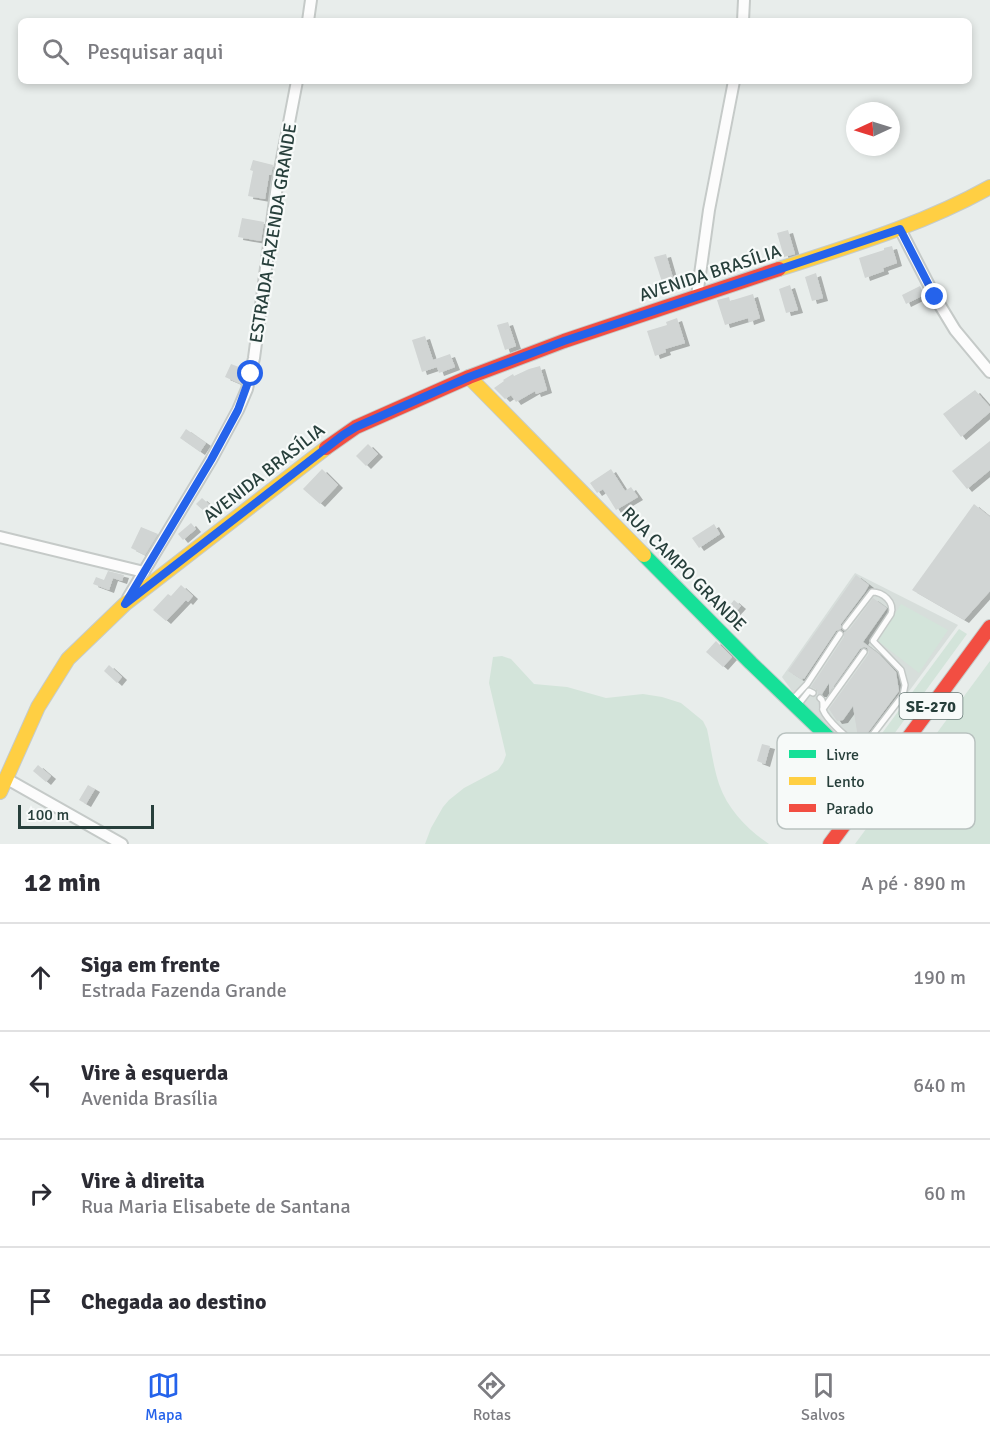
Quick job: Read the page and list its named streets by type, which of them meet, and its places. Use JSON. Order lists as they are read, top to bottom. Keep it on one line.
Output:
{"streets":{"main road":["AVENIDA BRASÍLIA","RUA CAMPO GRANDE","SE-270"],"street":["ESTRADA FAZENDA GRANDE"]},"crossings":[["ESTRADA FAZENDA GRANDE","AVENIDA BRASÍLIA"],["AVENIDA BRASÍLIA","RUA CAMPO GRANDE"]],"legend":["Livre","Lento","Parado"],"scale_bar":"100 m","north":"left","page":{"search":"Pesquisar aqui","scale":"100 m","heading":["12 min","A pé · 890 m"],"list":[["Siga em frente","Estrada Fazenda Grande","190 m"],["Vire à esquerda","Avenida Brasília","640 m"],["Vire à direita","Rua Maria Elisabete de Santana","60 m"],"Chegada ao destino"],"nav":["Mapa","Rotas","Salvos"]}}
